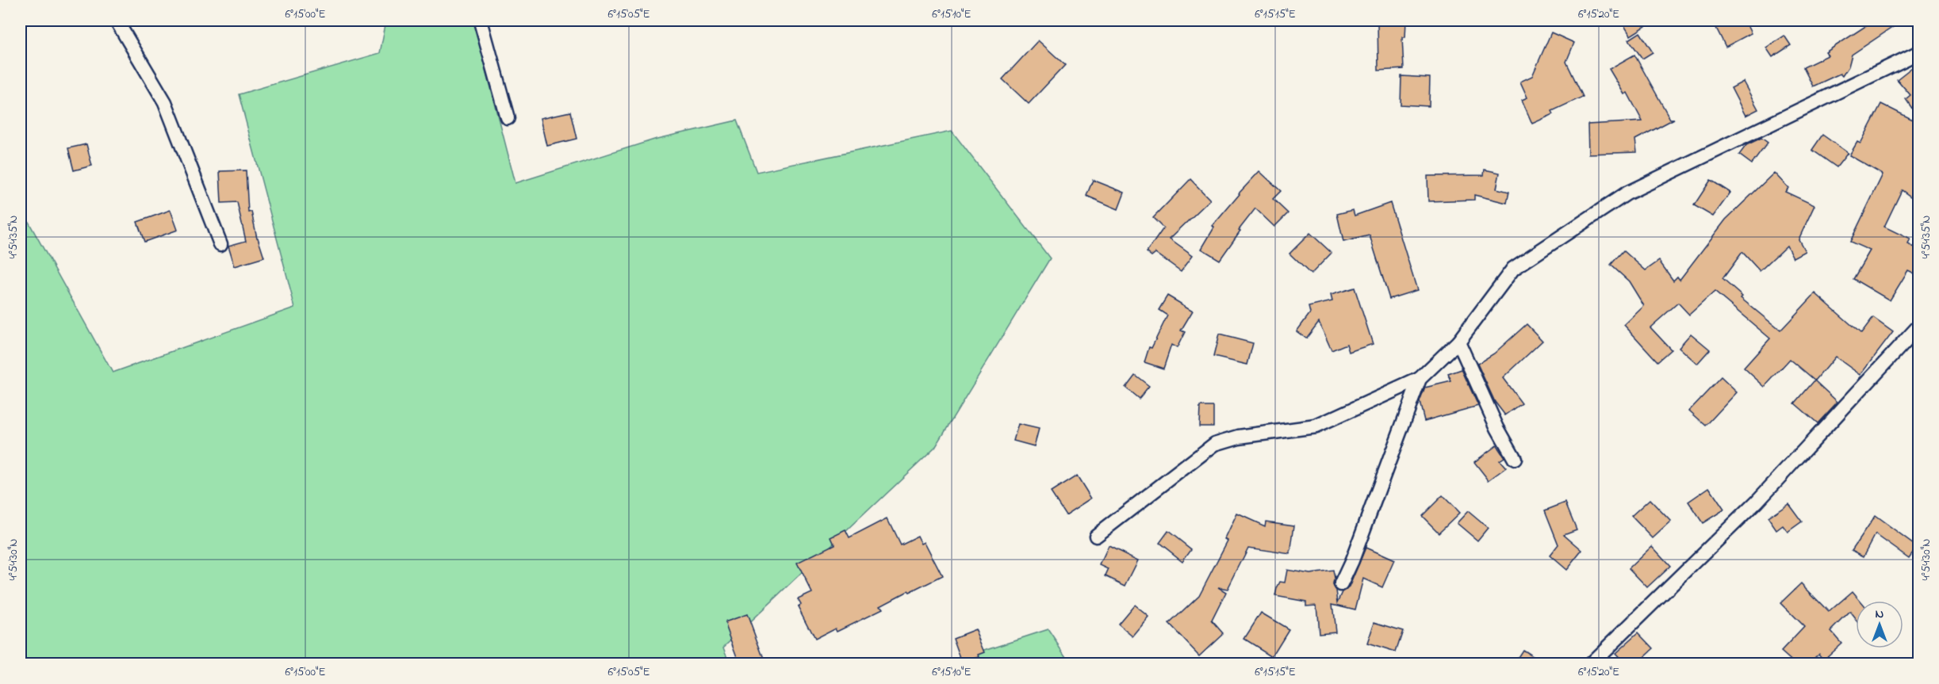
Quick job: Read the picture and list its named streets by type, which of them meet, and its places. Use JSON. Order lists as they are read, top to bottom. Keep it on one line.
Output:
{"north":"top","coordinates":["6°15'00\"E","6°15'05\"E","6°15'10\"E","6°15'15\"E","6°15'20\"E","4°54'35\"N","4°54'30\"N"]}
